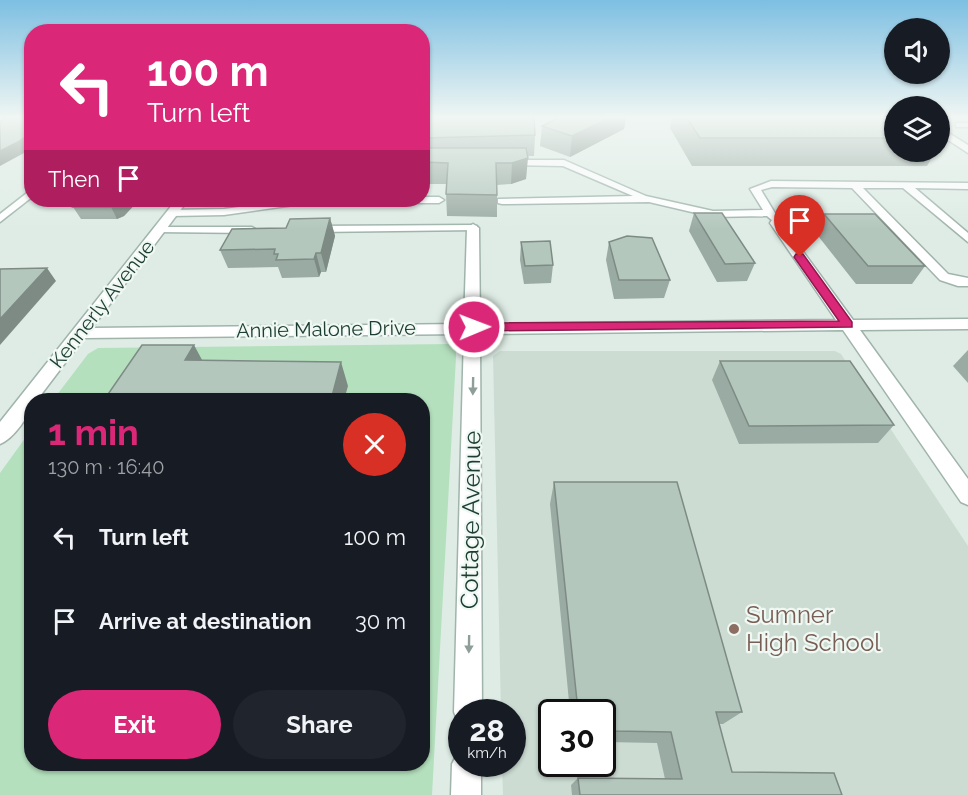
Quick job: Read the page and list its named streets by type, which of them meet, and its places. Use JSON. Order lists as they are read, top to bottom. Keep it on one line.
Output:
{"streets":{"street":["Kennerly Avenue","Annie Malone Drive","Cottage Avenue"]},"crossings":[["Kennerly Avenue","Annie Malone Drive"],["Annie Malone Drive","Cottage Avenue"]],"one_way":["Cottage Avenue"],"places":["Sumner High School"],"page":{"turn":["100 m","Turn left"],"then":"Then","heading":["1 min","130 m · 16:40"],"list":[{"name":"Turn left","value":"100 m"},{"name":"Arrive at destination","value":"30 m"}],"buttons":["Exit","Share"],"speed":"28 km/h","limit":"30"}}
